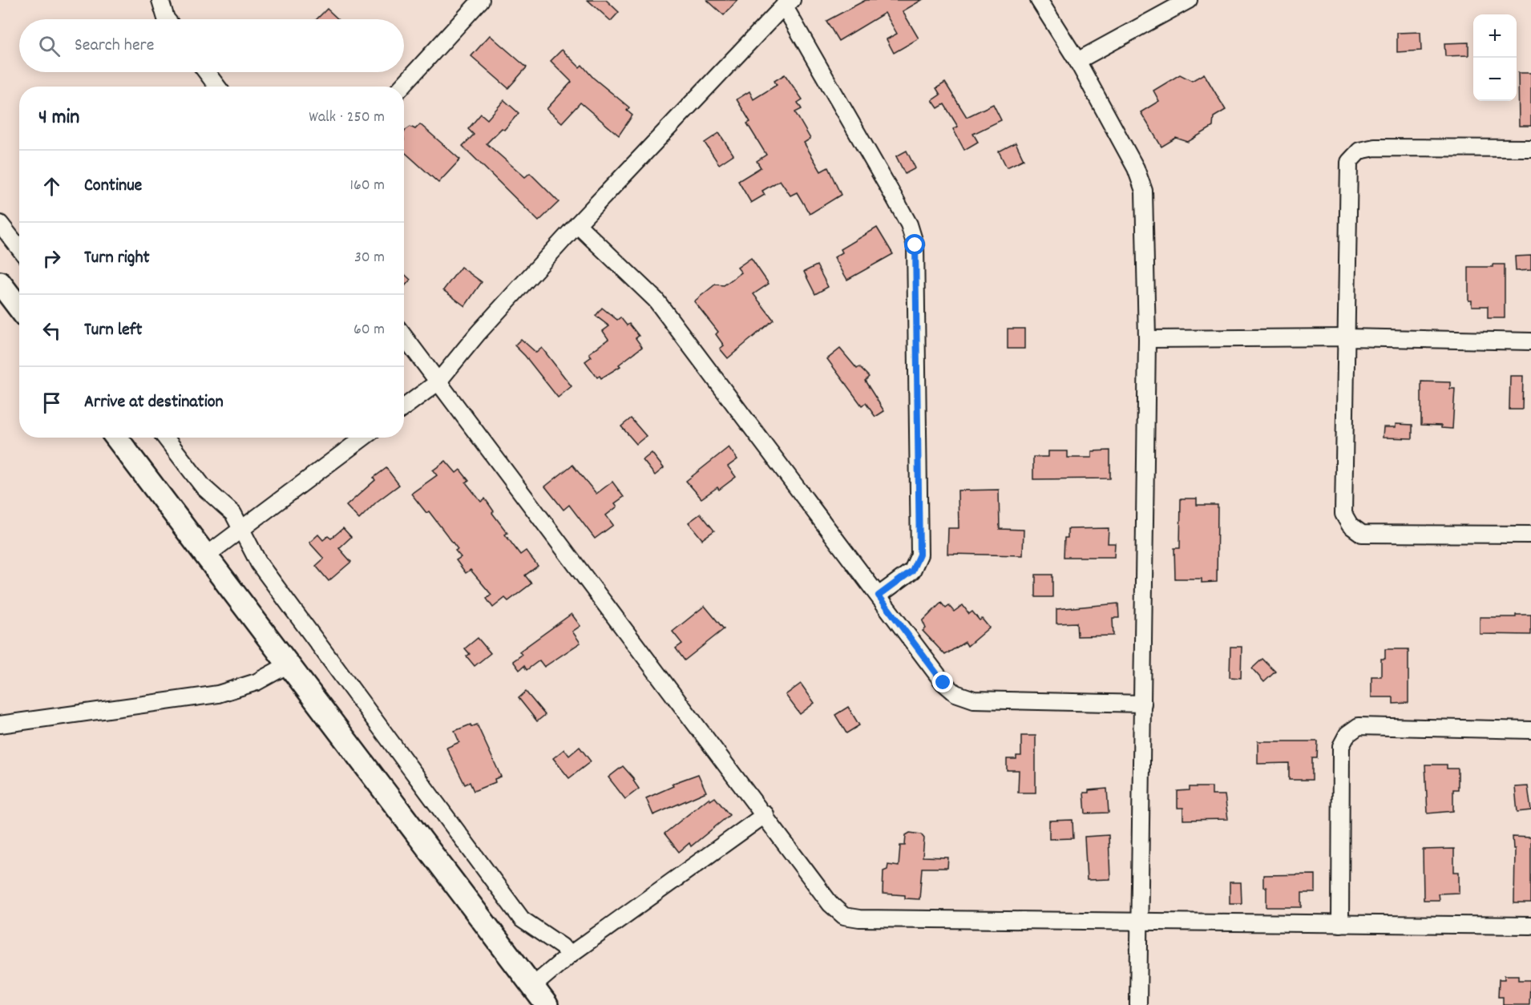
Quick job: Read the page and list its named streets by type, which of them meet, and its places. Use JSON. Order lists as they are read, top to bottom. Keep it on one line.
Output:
{"page":{"map_buttons":["+","−"],"search":"Search here","heading":["4 min","Walk · 250 m"],"list":[["Continue","160 m"],["Turn right","30 m"],["Turn left","60 m"],"Arrive at destination"]}}
